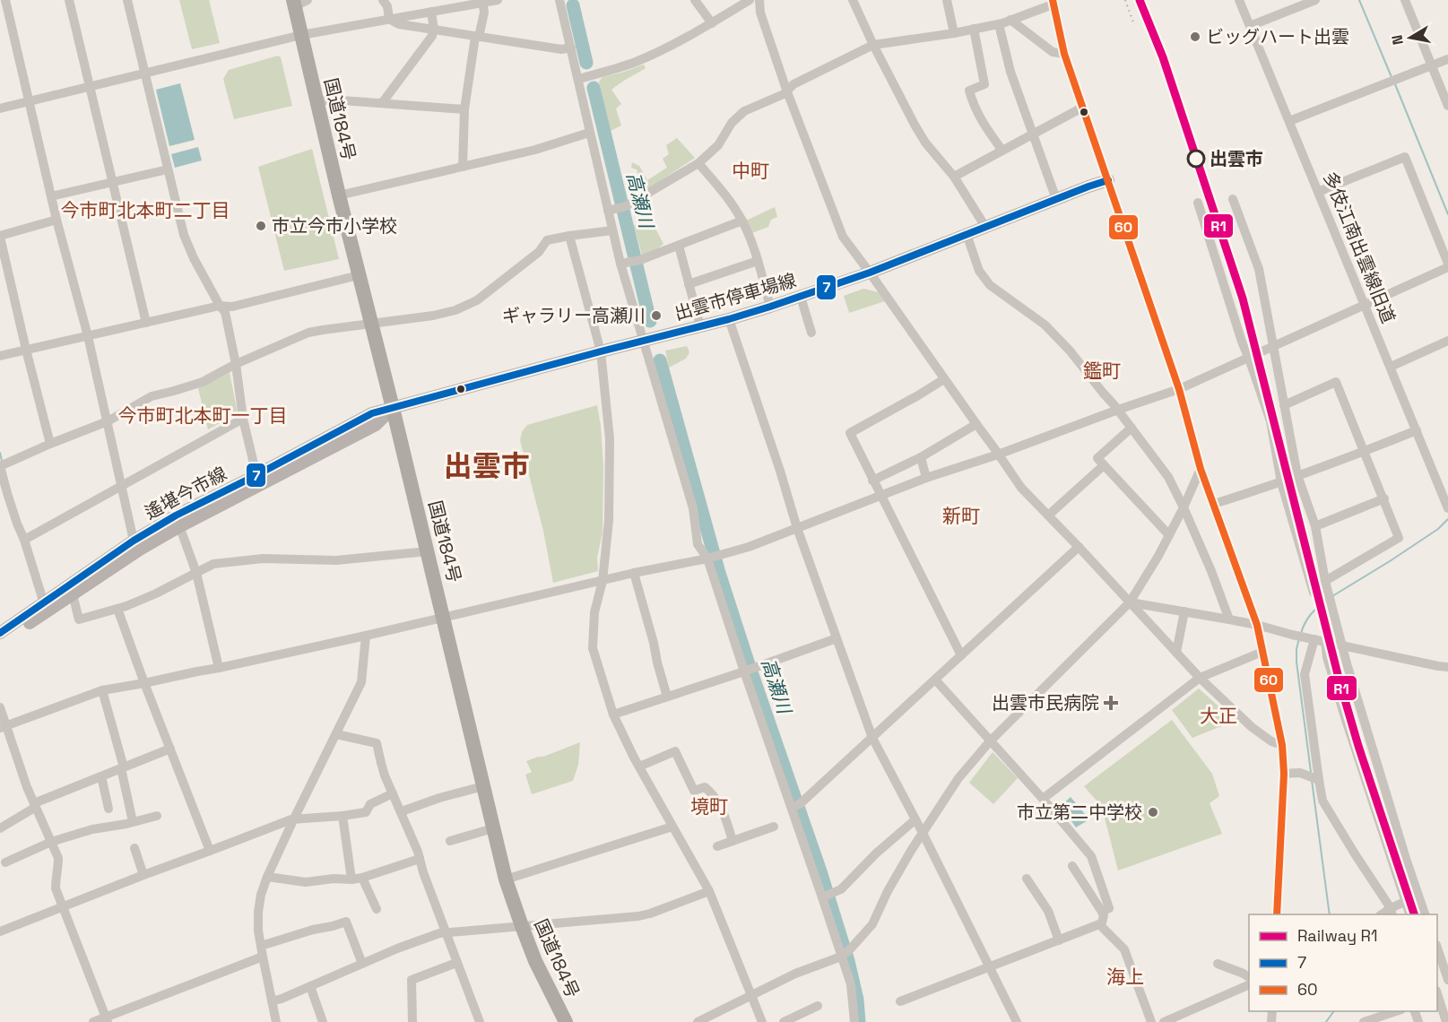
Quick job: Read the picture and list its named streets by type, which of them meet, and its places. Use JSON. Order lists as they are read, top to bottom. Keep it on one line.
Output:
{"streets":{"highway":["国道184号"],"main road":["出雲市停車場線","遙堪今市線"],"street":["多伎江南出雲線旧道"]},"crossings":[["国道184号","出雲市停車場線"],["国道184号","遙堪今市線"],["出雲市停車場線","遙堪今市線"]],"districts":["中町","今市町北本町二丁目","鑑町","今市町北本町一丁目","出雲市","新町","大正","境町","海上"],"water":["高瀬川"],"places":{"other":["ビッグハート出雲","出雲市","市立今市小学校","ギャラリー高瀬川","市立第二中学校"],"health":["出雲市民病院"]},"lines":["rail line R1","transit line 60","transit line 7"],"legend":["Railway R1","7","60"],"north":"left"}
